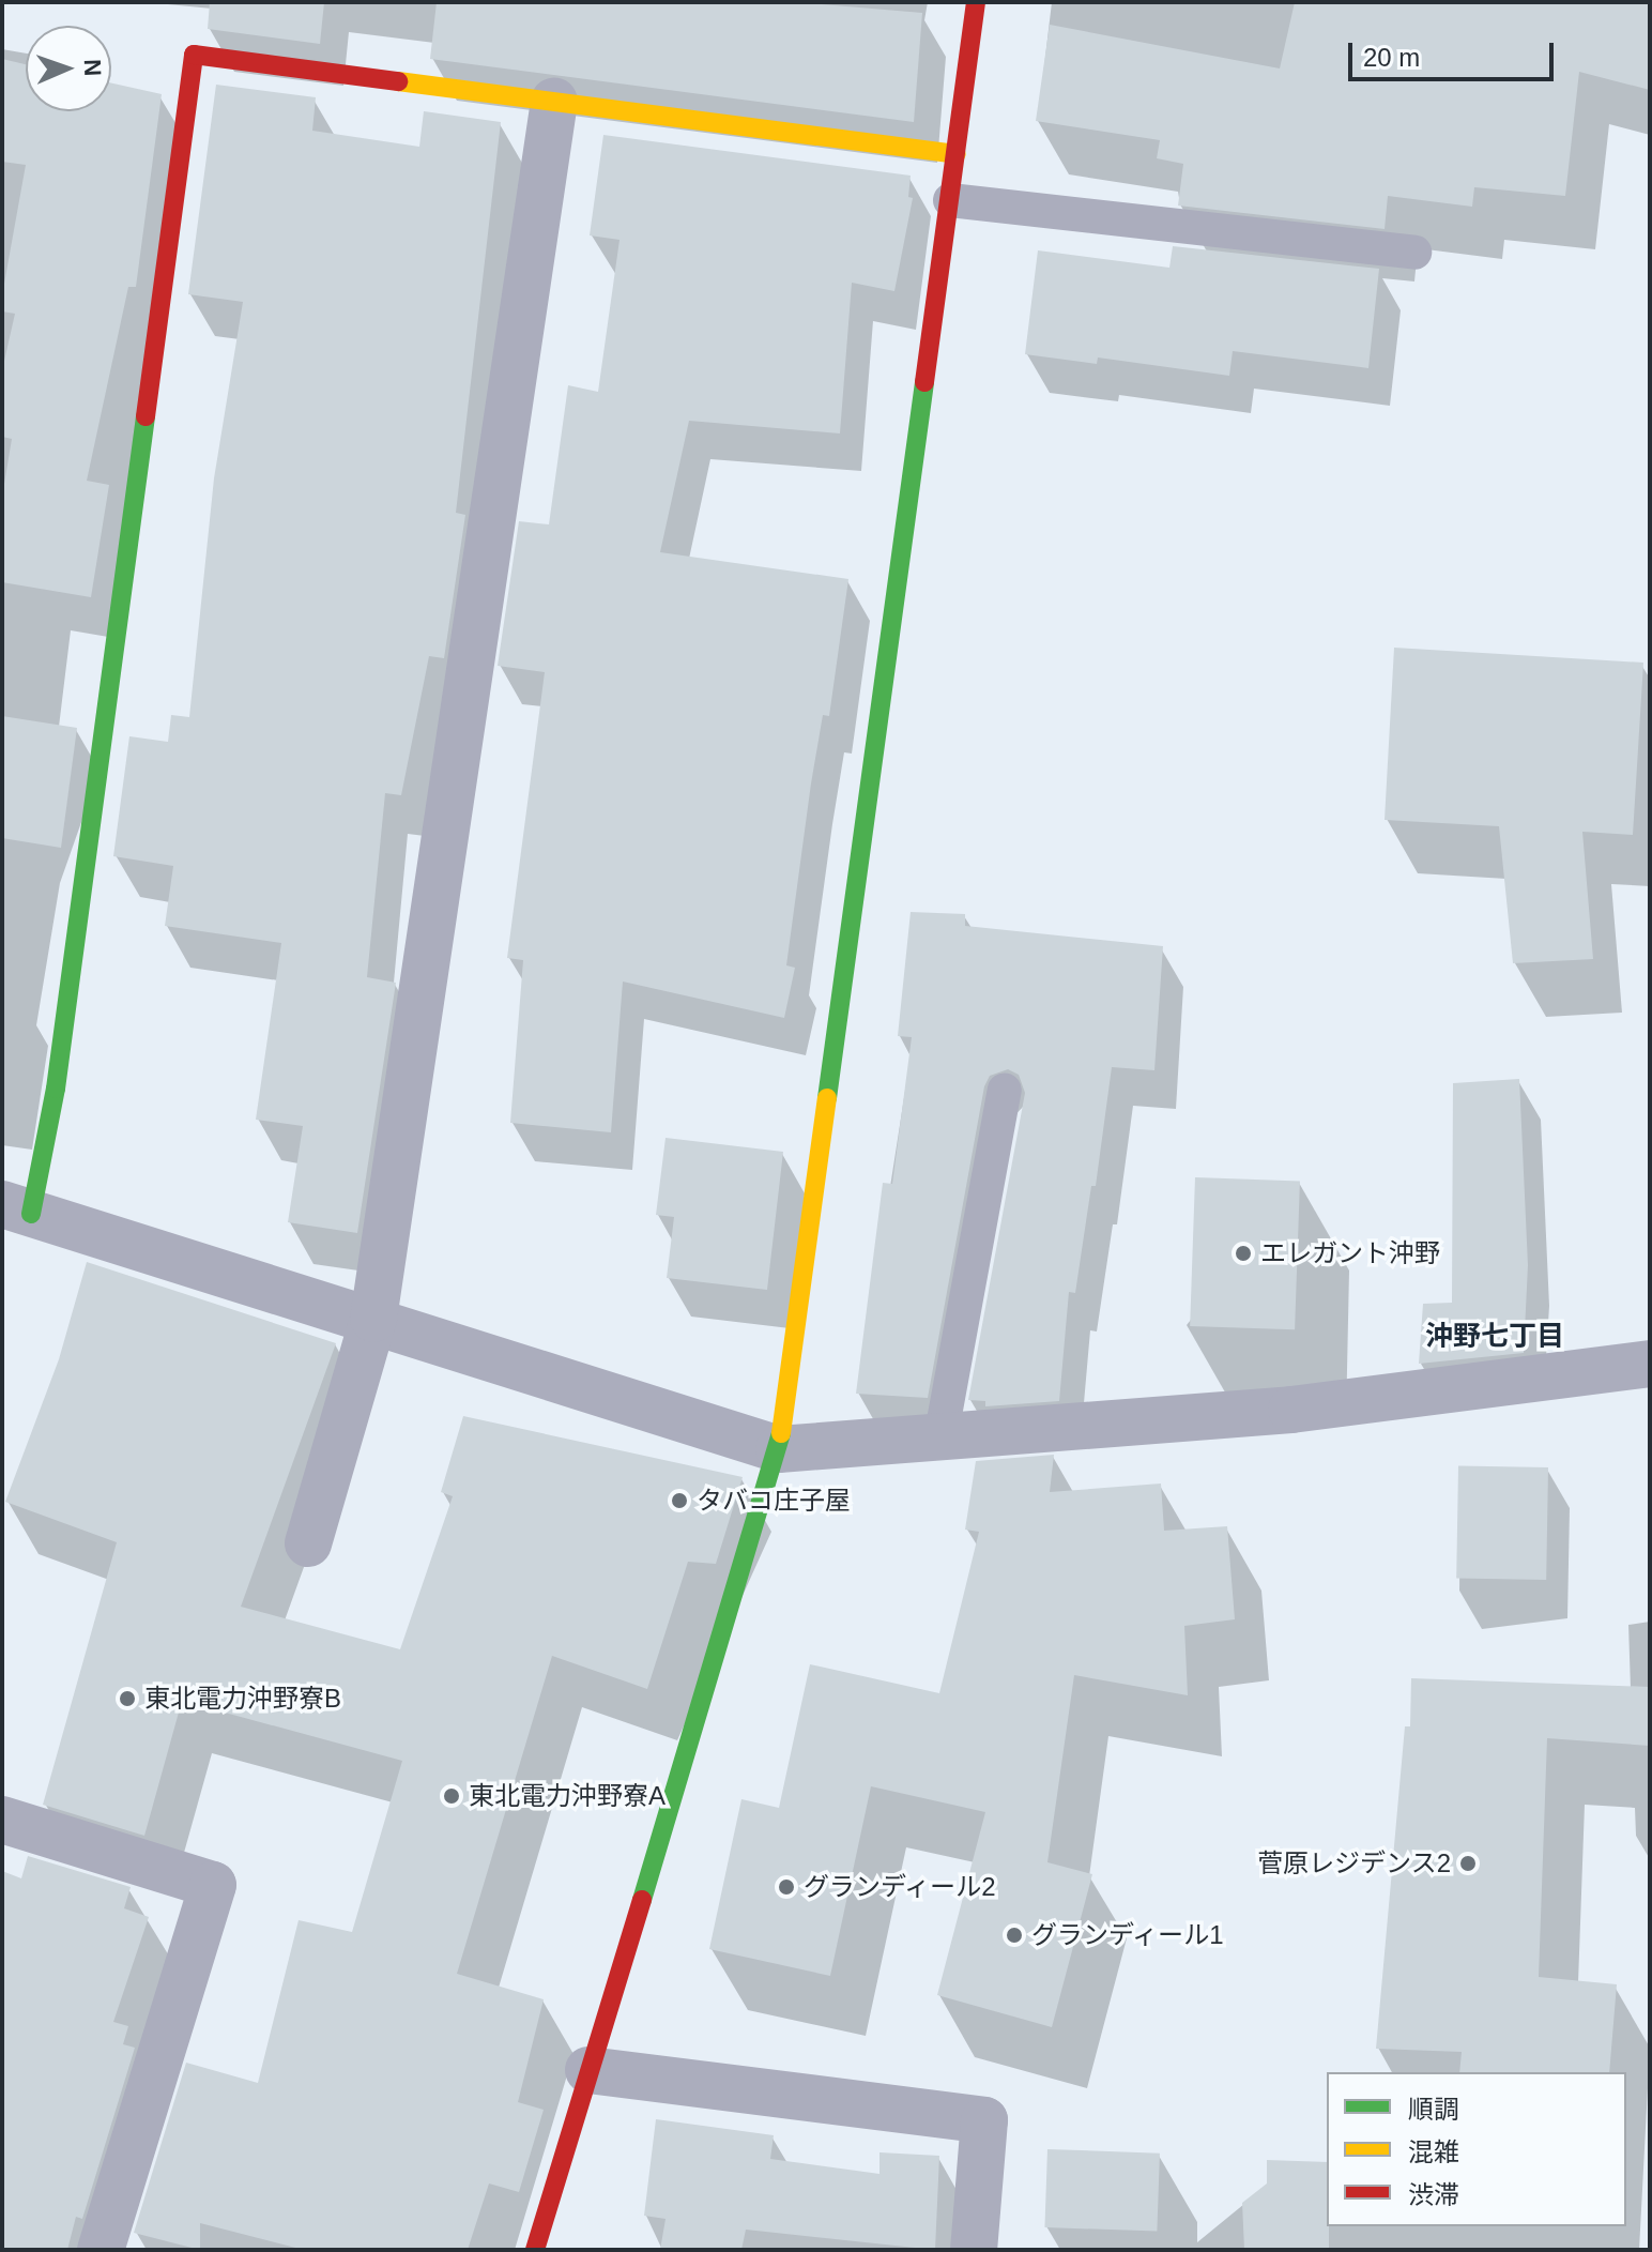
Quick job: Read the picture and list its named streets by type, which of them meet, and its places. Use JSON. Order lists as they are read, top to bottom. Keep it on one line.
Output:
{"districts":["沖野七丁目"],"places":["エレガント沖野","タバコ庄子屋","東北電力沖野寮B","東北電力沖野寮A","菅原レジデンス2","グランディール2","グランディール1"],"legend":["順調","混雑","渋滞"],"scale_bar":"20 m","north":"right"}
